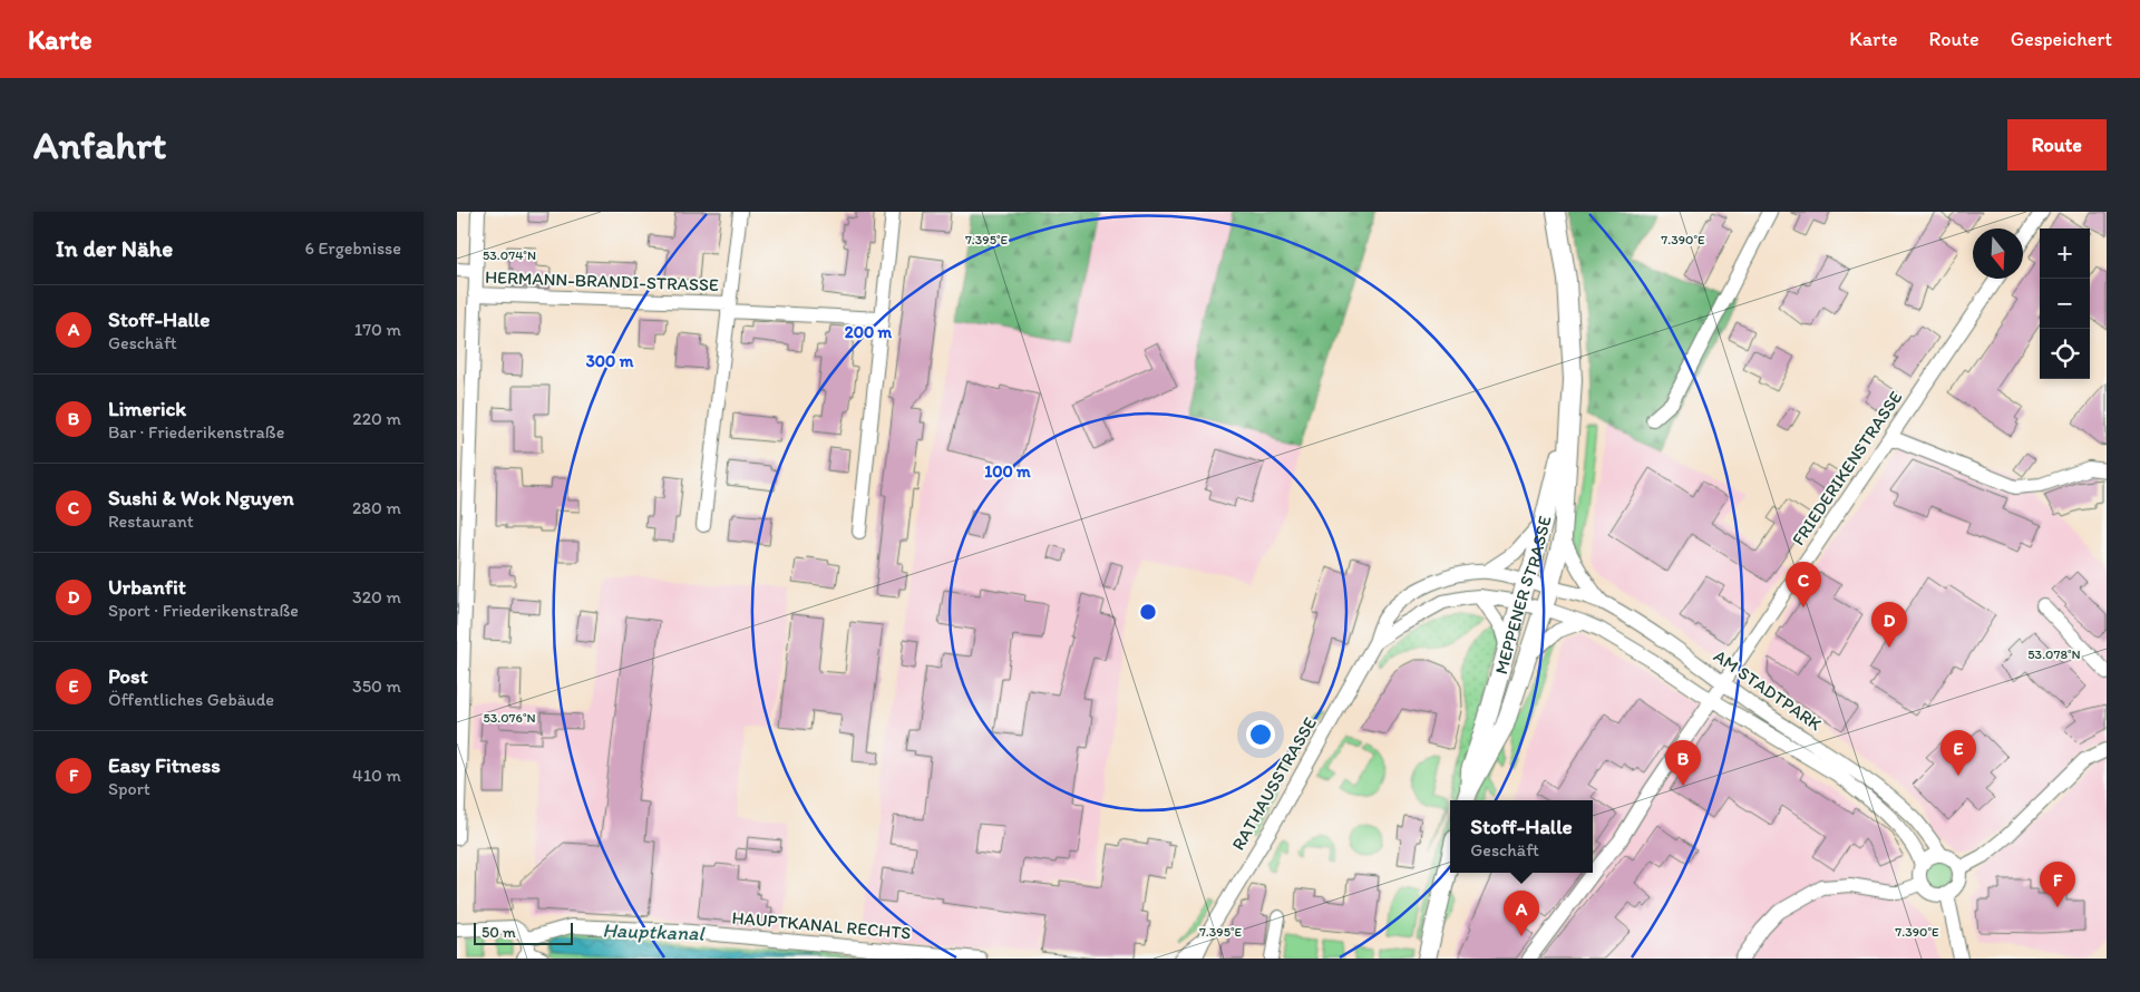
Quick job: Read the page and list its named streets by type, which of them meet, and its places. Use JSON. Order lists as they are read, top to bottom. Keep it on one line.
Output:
{"streets":{"main road":["MEPPENER STRASSE"],"street":["HERMANN-BRANDI-STRASSE","FRIEDERIKENSTRASSE","AM STADTPARK","RATHAUSSTRASSE","HAUPTKANAL RECHTS"]},"crossings":[["FRIEDERIKENSTRASSE","AM STADTPARK"],["MEPPENER STRASSE","AM STADTPARK"],["MEPPENER STRASSE","RATHAUSSTRASSE"],["AM STADTPARK","RATHAUSSTRASSE"]],"water":["Hauptkanal"],"scale_bar":"50 m","north":"bottom","page":{"header":"Karte","nav":["Karte","Route","Gespeichert"],"buttons":"Route","title":"Anfahrt","heading":["In der Nähe","6 Ergebnisse"],"map_buttons":["+","−"],"list":[{"mark":"A","name":"Stoff-Halle","note":"Geschäft","value":"170 m"},{"mark":"B","name":"Limerick","note":"Bar · Friederikenstraße","value":"220 m"},{"mark":"C","name":"Sushi & Wok Nguyen","note":"Restaurant","value":"280 m"},{"mark":"D","name":"Urbanfit","note":"Sport · Friederikenstraße","value":"320 m"},{"mark":"E","name":"Post","note":"Öffentliches Gebäude","value":"350 m"},{"mark":"F","name":"Easy Fitness","note":"Sport","value":"410 m"}],"pins":["C","D","E","B","F","A"],"popup":["Stoff-Halle","Geschäft"],"scale":"50 m"},"coordinates":["7.395°E","7.390°E","53.074°N","53.078°N","53.076°N"],"rings":["200 m","300 m","100 m"]}
